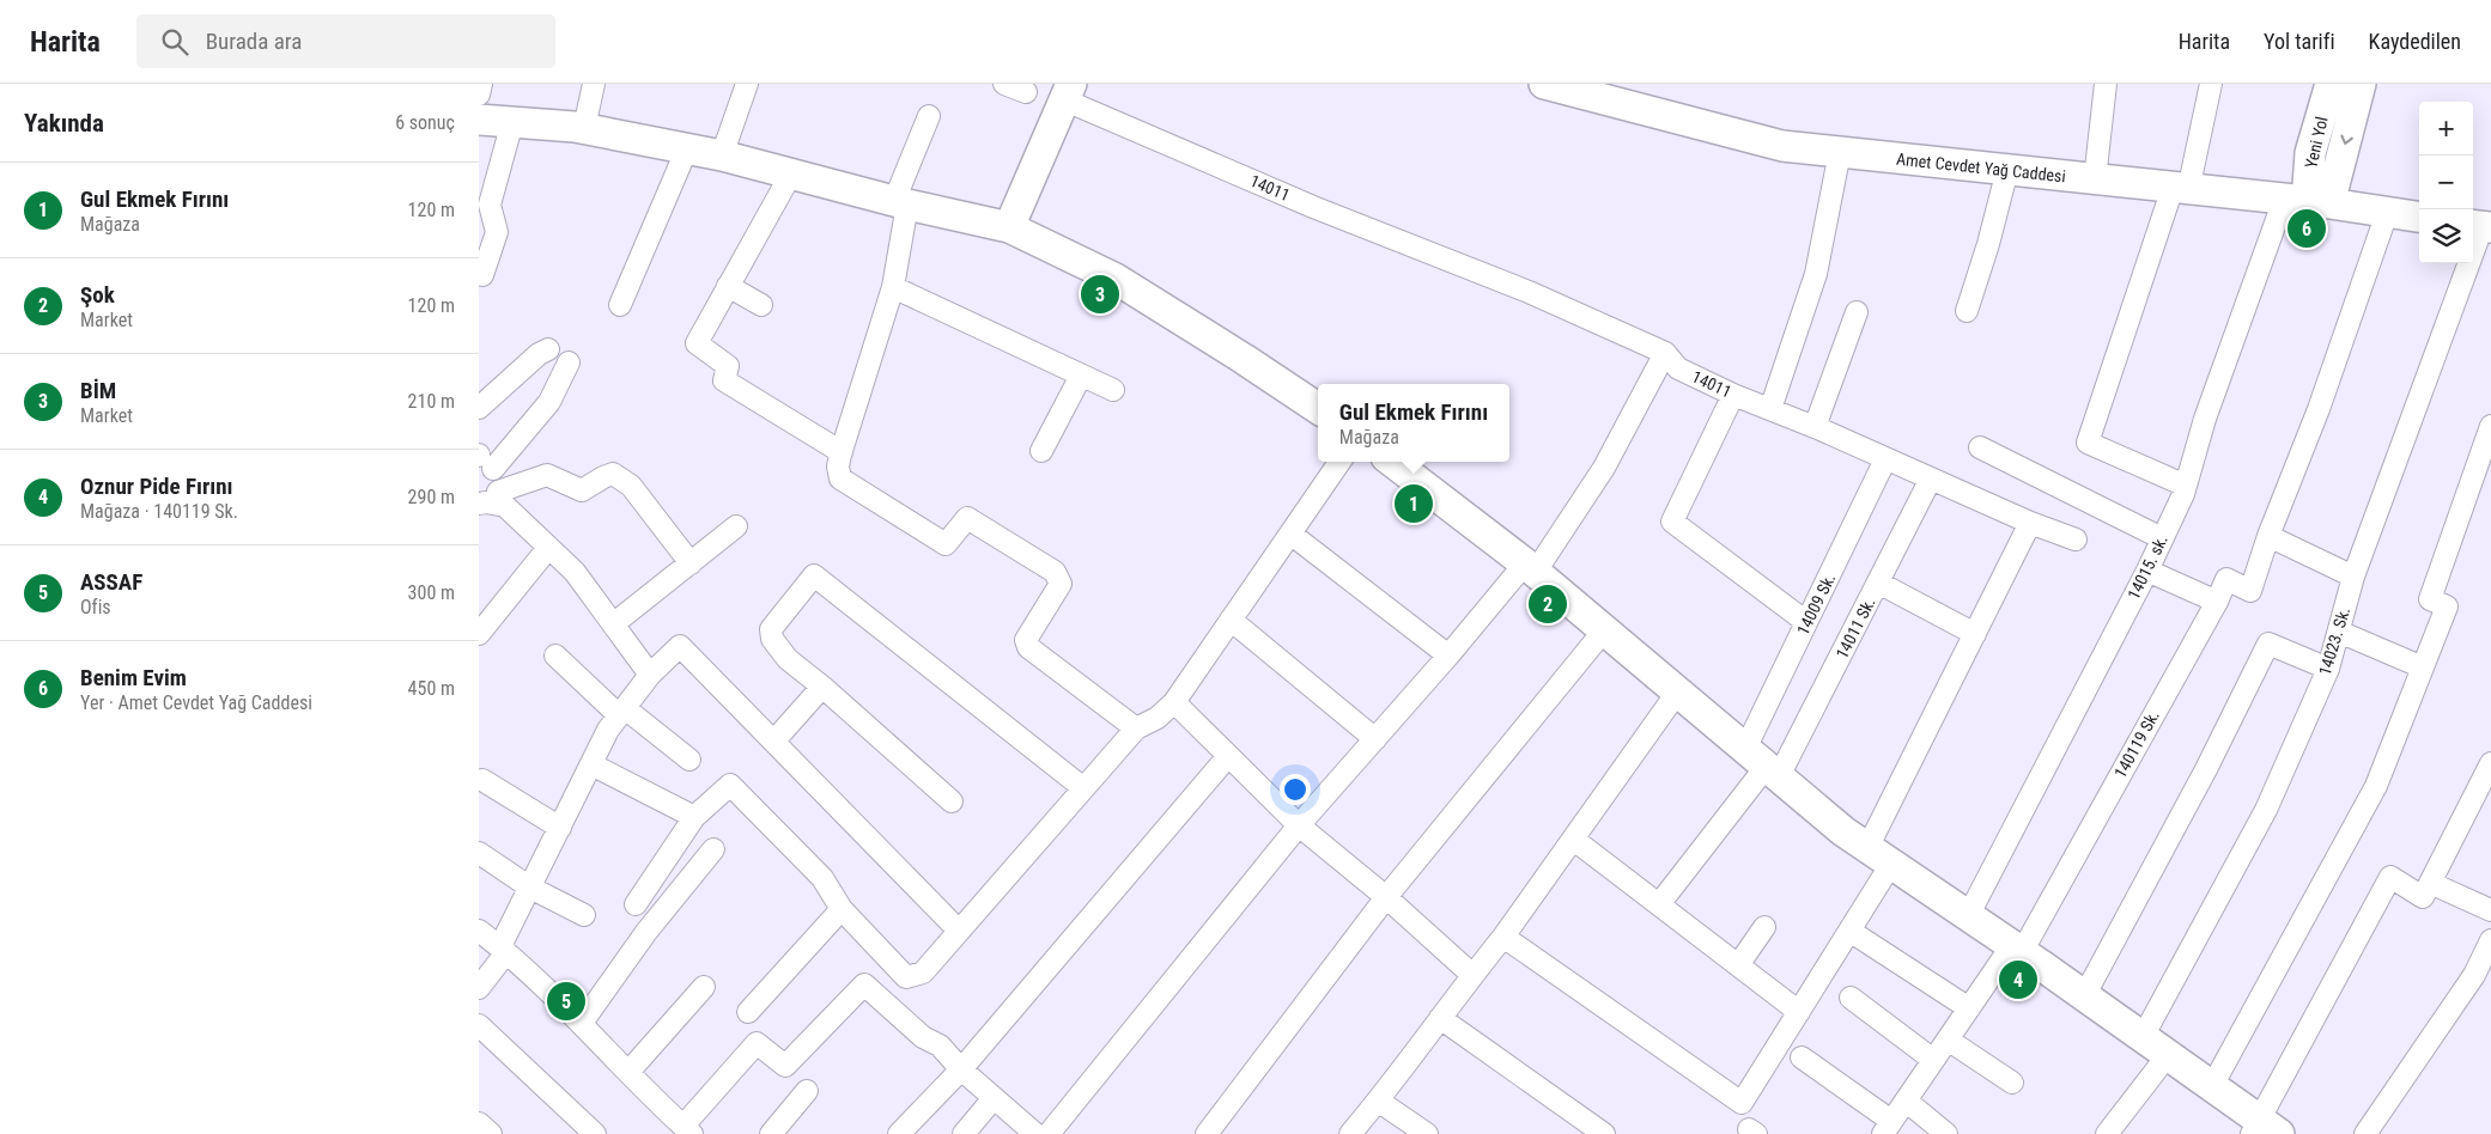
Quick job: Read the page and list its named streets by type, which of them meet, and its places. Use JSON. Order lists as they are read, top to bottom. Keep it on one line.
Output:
{"streets":{"main road":["Yeni Yol","Amet Cevdet Yağ Caddesi"],"street":["14011","14015. sk.","14009 Sk.","14011 Sk.","14023. Sk.","140119 Sk."]},"crossings":[["Yeni Yol","Amet Cevdet Yağ Caddesi"],["Yeni Yol","14015. sk."],["Amet Cevdet Yağ Caddesi","14015. sk."],["14011","14009 Sk."],["14011","14011 Sk."],["14009 Sk.","14011 Sk."]],"page":{"header":"Harita","search":"Burada ara","nav":["Harita","Yol tarifi","Kaydedilen"],"heading":["Yakında","6 sonuç"],"map_buttons":["+","−"],"list":[{"mark":"1","name":"Gul Ekmek Fırını","note":"Mağaza","value":"120 m"},{"mark":"2","name":"Şok","note":"Market","value":"120 m"},{"mark":"3","name":"BİM","note":"Market","value":"210 m"},{"mark":"4","name":"Oznur Pide Fırını","note":"Mağaza · 140119 Sk.","value":"290 m"},{"mark":"5","name":"ASSAF","note":"Ofis","value":"300 m"},{"mark":"6","name":"Benim Evim","note":"Yer · Amet Cevdet Yağ Caddesi","value":"450 m"}],"pins":["6","3","1","2","4","5"],"popup":["Gul Ekmek Fırını","Mağaza"]}}
